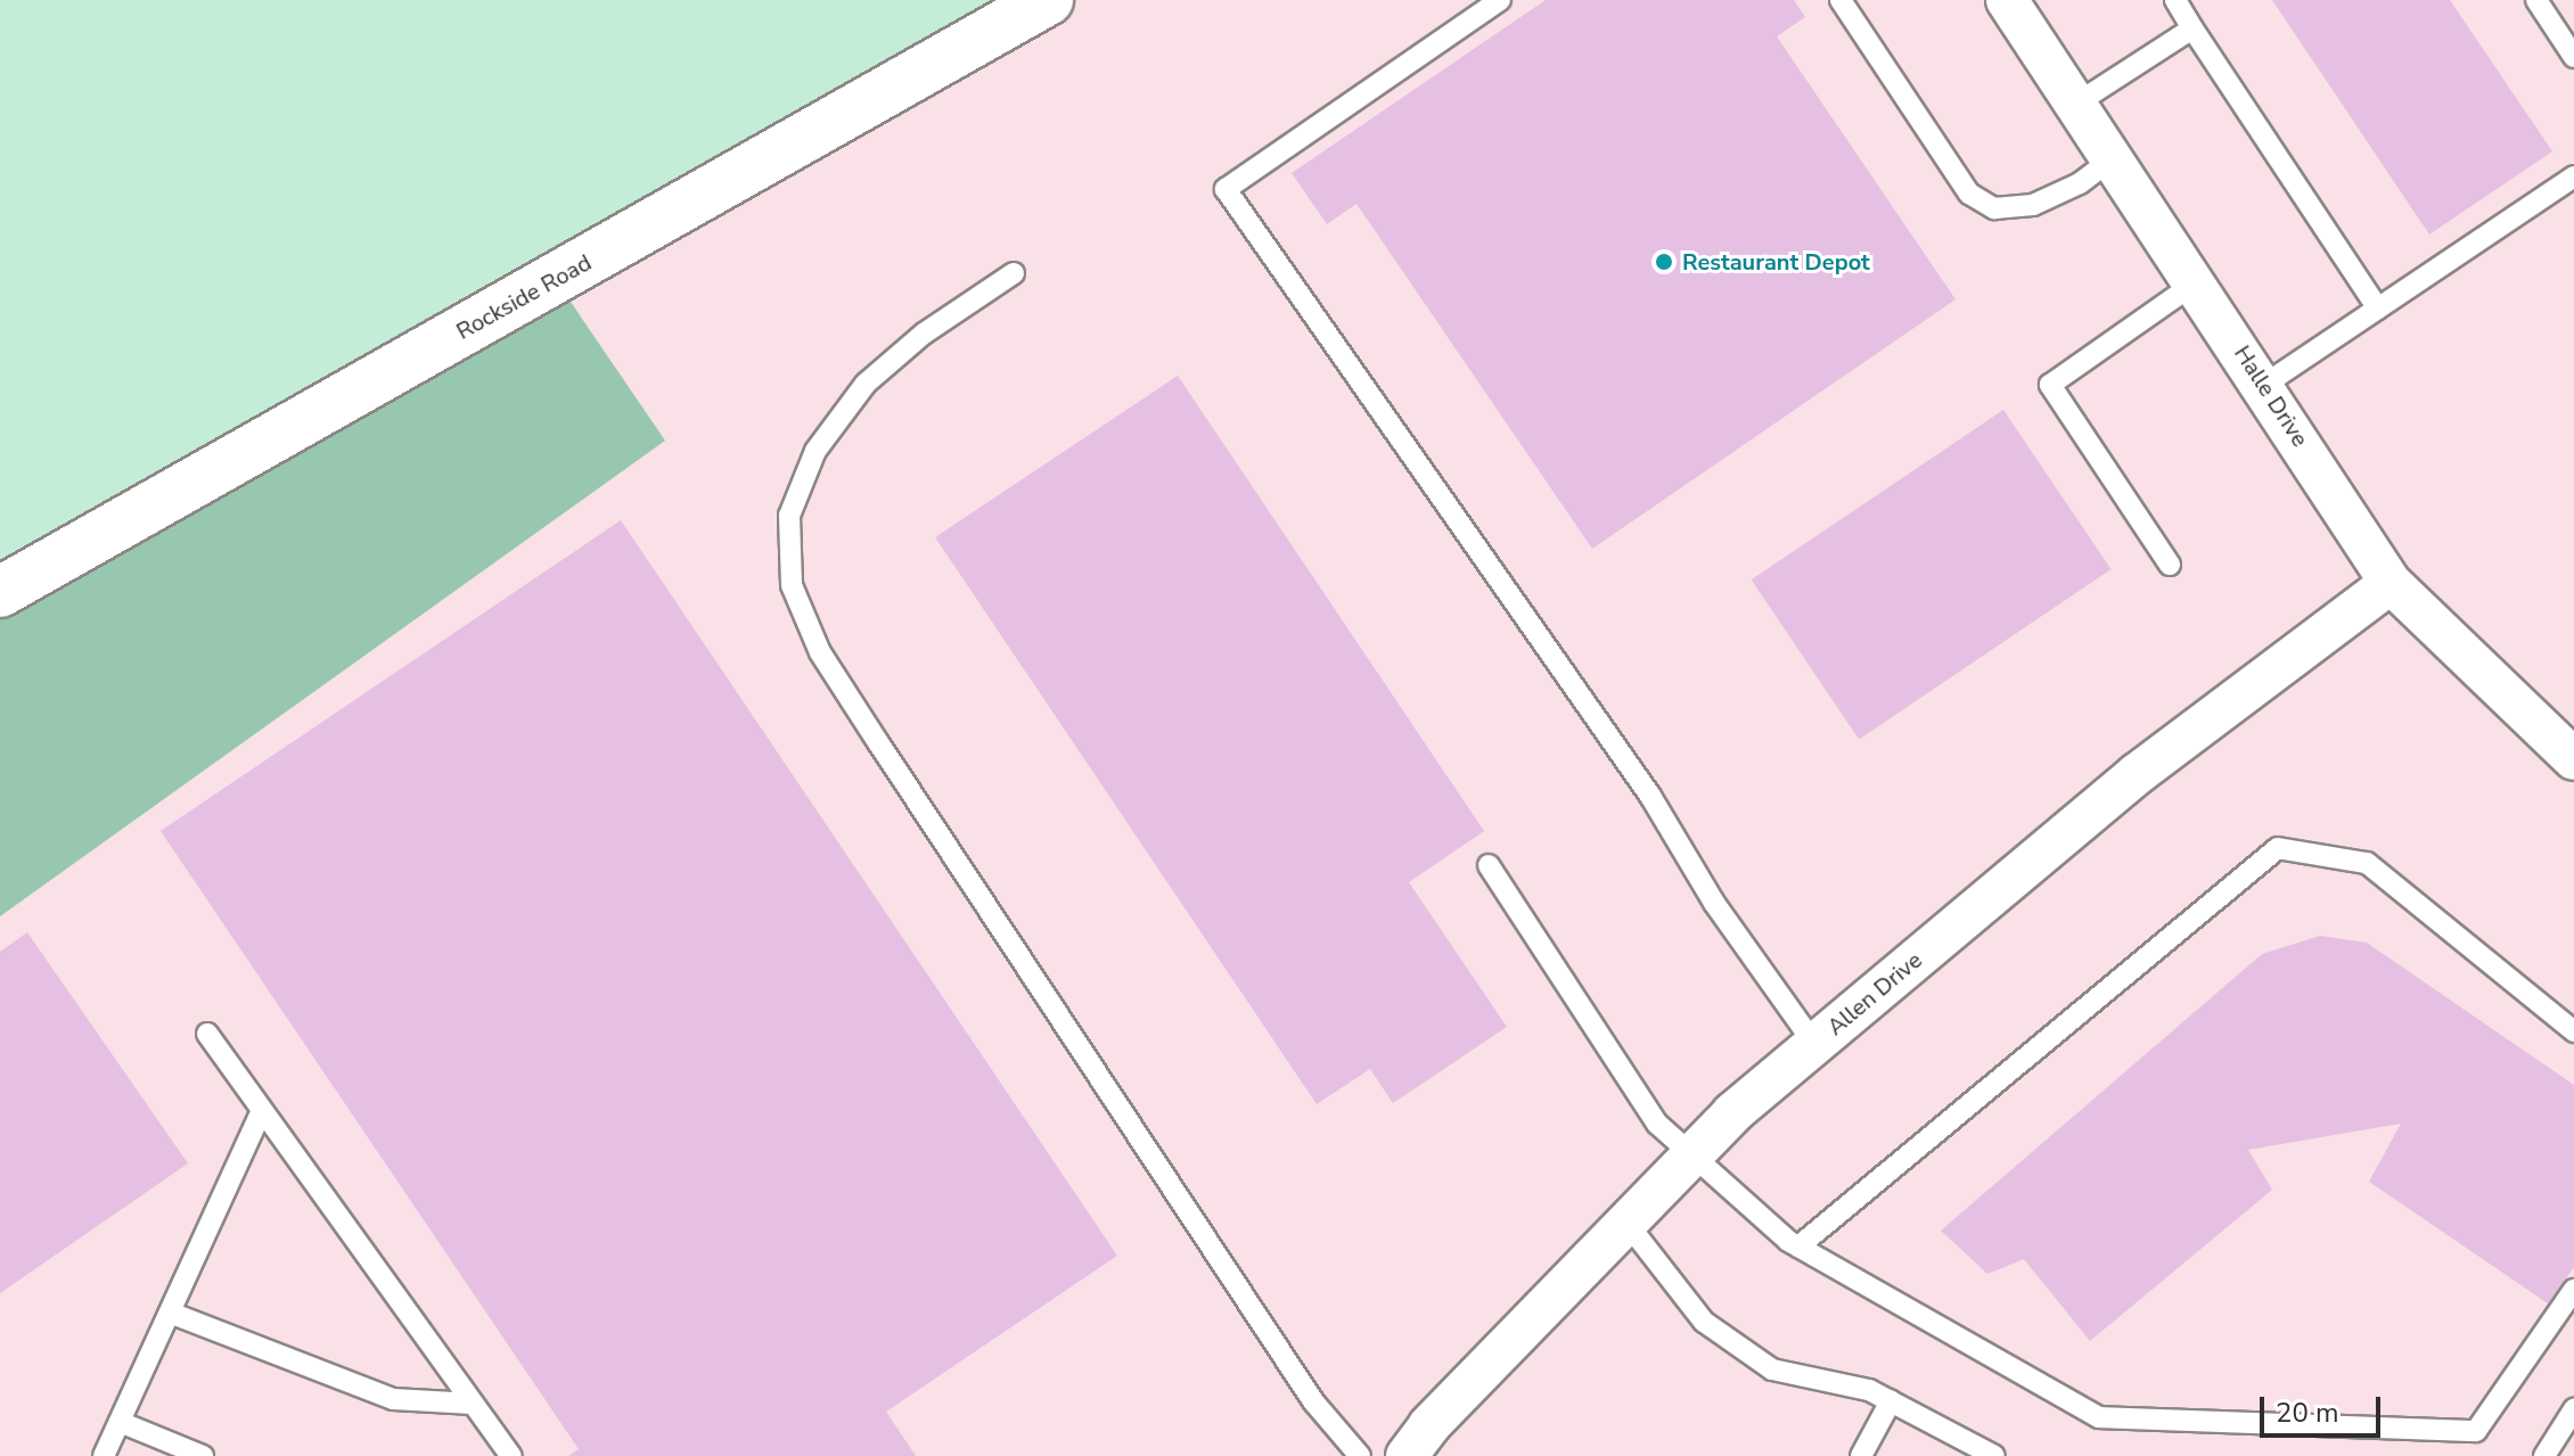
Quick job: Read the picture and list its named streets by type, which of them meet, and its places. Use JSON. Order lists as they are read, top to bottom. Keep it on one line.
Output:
{"streets":{"main road":["Rockside Road"],"street":["Halle Drive","Allen Drive"]},"crossings":[["Halle Drive","Allen Drive"]],"places":["Restaurant Depot"],"scale_bar":"20 m"}
